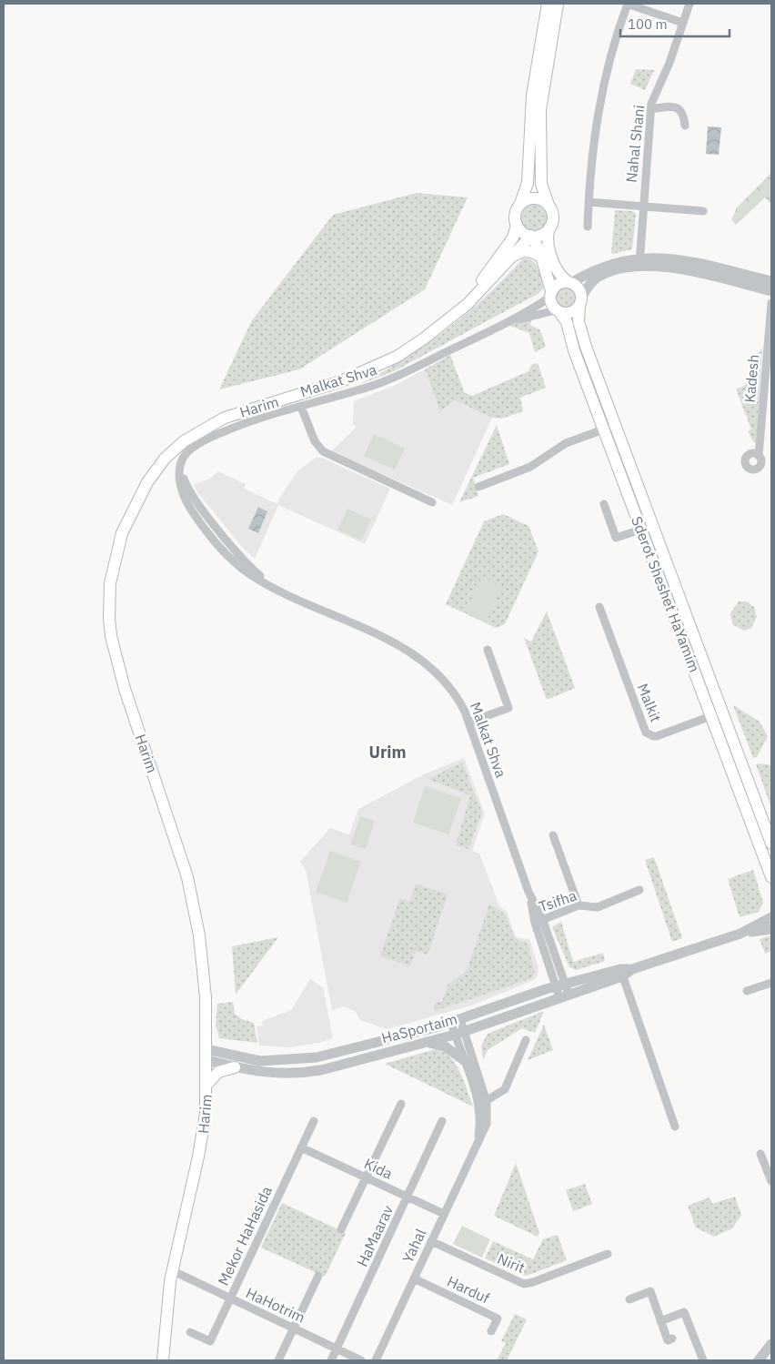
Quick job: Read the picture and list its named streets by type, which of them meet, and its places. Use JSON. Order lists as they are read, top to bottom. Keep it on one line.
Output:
{"streets":{"main road":["Harim","Sderot Sheshet HaYamim"],"street":["Nahal Shani","Kadesh","Malkat Shva","Malkit","Tsifha","HaSportaim","Kida","Mekor HaHasida","HaMaarav","Yahal","Nirit","Harduf","HaHotrim"]},"crossings":[["Malkat Shva","Sderot Sheshet HaYamim"],["Malkat Shva","Tsifha"],["Malkat Shva","HaSportaim"],["Harim","HaSportaim"],["Sderot Sheshet HaYamim","Malkit"],["HaSportaim","Yahal"],["Kida","Mekor HaHasida"],["Kida","HaMaarav"],["Kida","Yahal"],["Mekor HaHasida","HaHotrim"],["HaMaarav","HaHotrim"],["Yahal","Nirit"],["Yahal","Harduf"]],"districts":["Urim"],"scale_bar":"100 m"}
